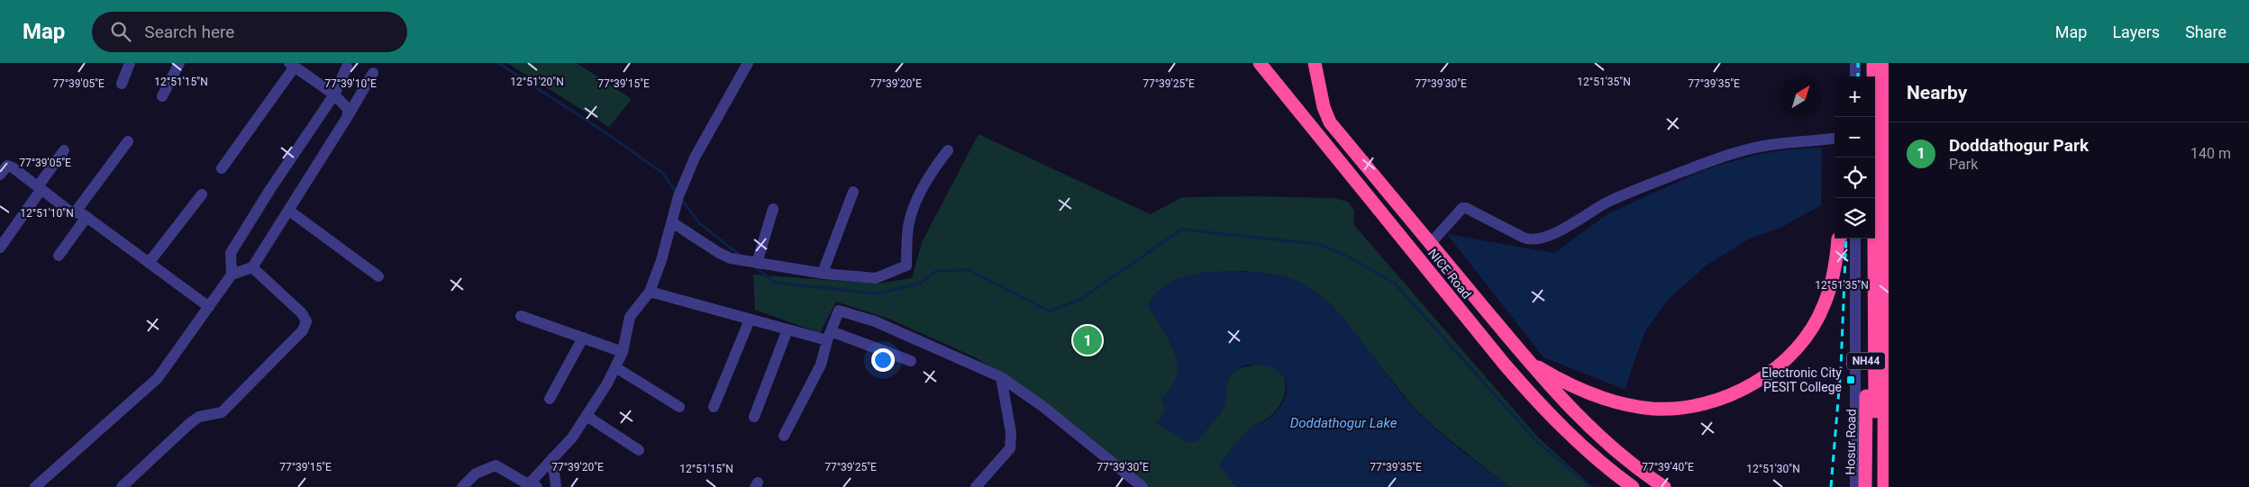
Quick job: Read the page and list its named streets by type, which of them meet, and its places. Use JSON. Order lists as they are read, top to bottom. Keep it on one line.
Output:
{"streets":{"highway":["NICE Road","NH44","Hosur Road"]},"water":["Doddathogur Lake"],"places":{"transit":["Electronic City PESIT College"]},"north":"top right","page":{"header":"Map","search":"Search here","nav":["Map","Layers","Share"],"heading":"Nearby","map_buttons":["+","−"],"list":[{"mark":"1","name":"Doddathogur Park","note":"Park","value":"140 m"}],"pins":"1"},"coordinates":["12°51'15\"N","12°51'20\"N","12°51'35\"N","77°39'20\"E","77°39'25\"E","77°39'35\"E","77°39'05\"E","77°39'10\"E","77°39'15\"E","77°39'30\"E","12°51'10\"N","77°39'40\"E","12°51'30\"N"]}
